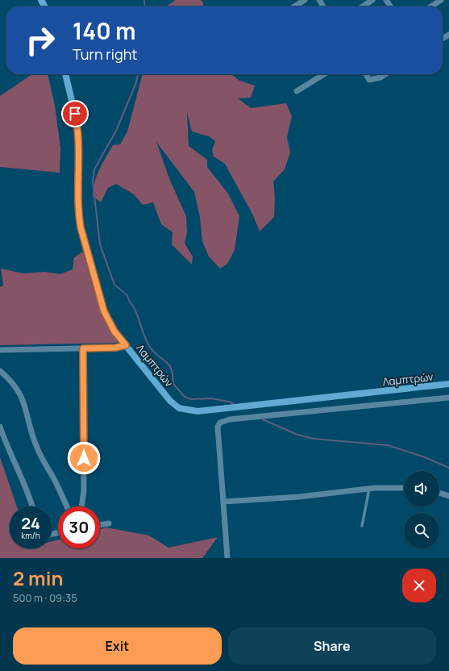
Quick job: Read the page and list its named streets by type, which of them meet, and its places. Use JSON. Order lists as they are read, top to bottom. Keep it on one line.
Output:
{"streets":{"street":["Λαμπτρών"]},"page":{"turn":["140 m","Turn right"],"speed":"24 km/h","limit":"30","heading":["2 min","500 m · 09:35"],"buttons":["Exit","Share"]}}
